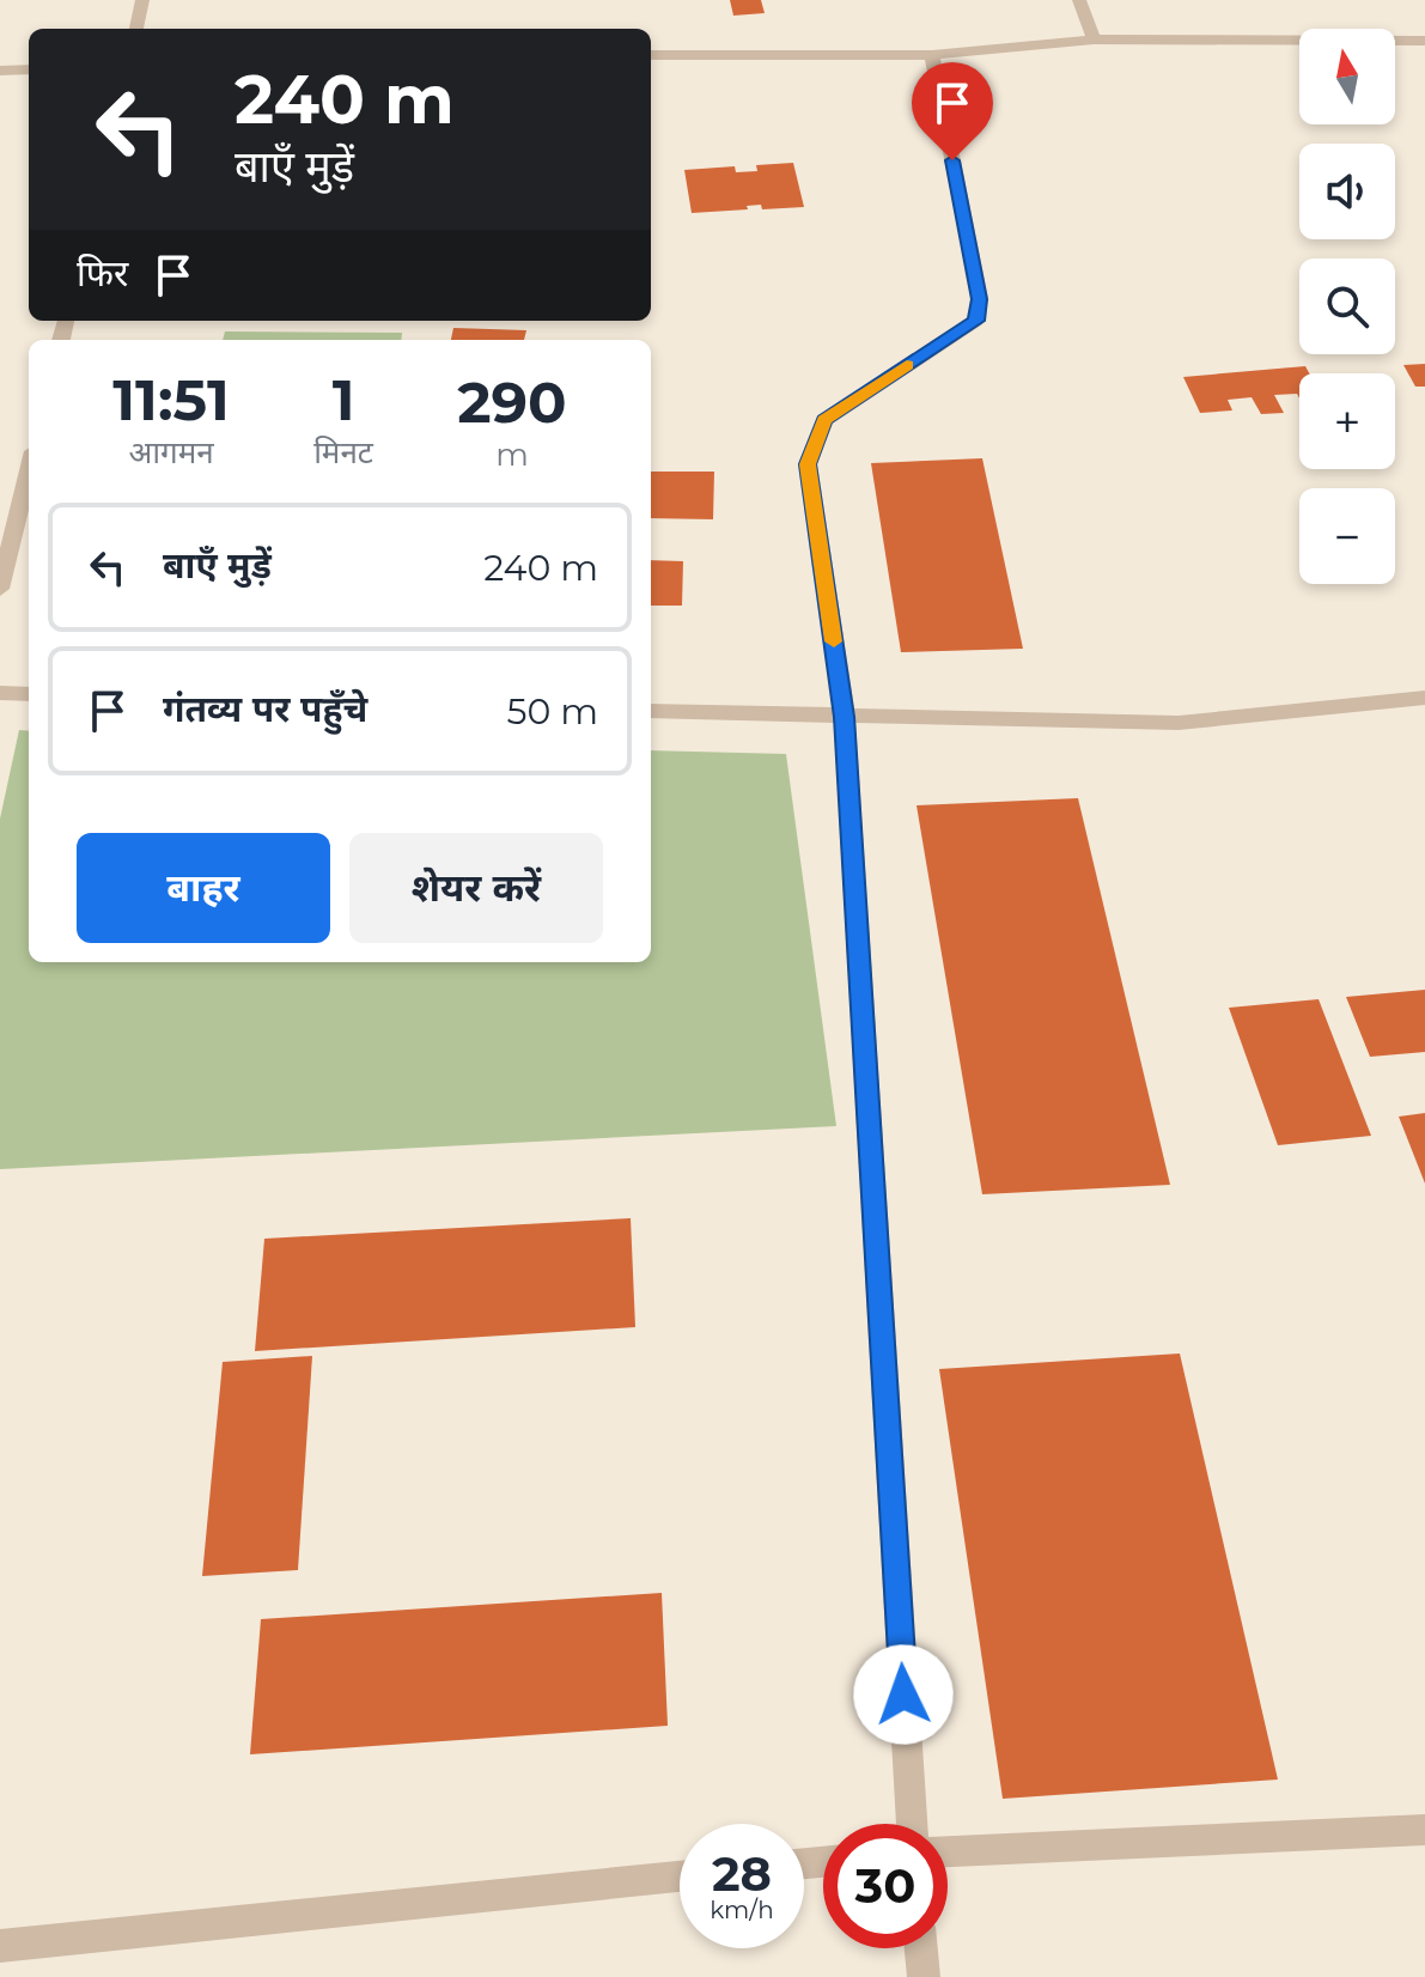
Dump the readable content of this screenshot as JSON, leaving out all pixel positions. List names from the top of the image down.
{
  "north": "top",
  "page": {
    "map_buttons": ["+", "−"],
    "turn": ["240 m", "बाएँ मुड़ें"],
    "then": "फिर",
    "eta": [
      "11:51",
      "आगमन",
      "1",
      "मिनट",
      "290",
      "m"
    ],
    "list": [
      {
        "name": "बाएँ मुड़ें",
        "value": "240 m"
      },
      {
        "name": "गंतव्य पर पहुँचे",
        "value": "50 m"
      }
    ],
    "buttons": ["बाहर", "शेयर करें"],
    "speed": "28 km/h",
    "limit": "30"
  }
}
